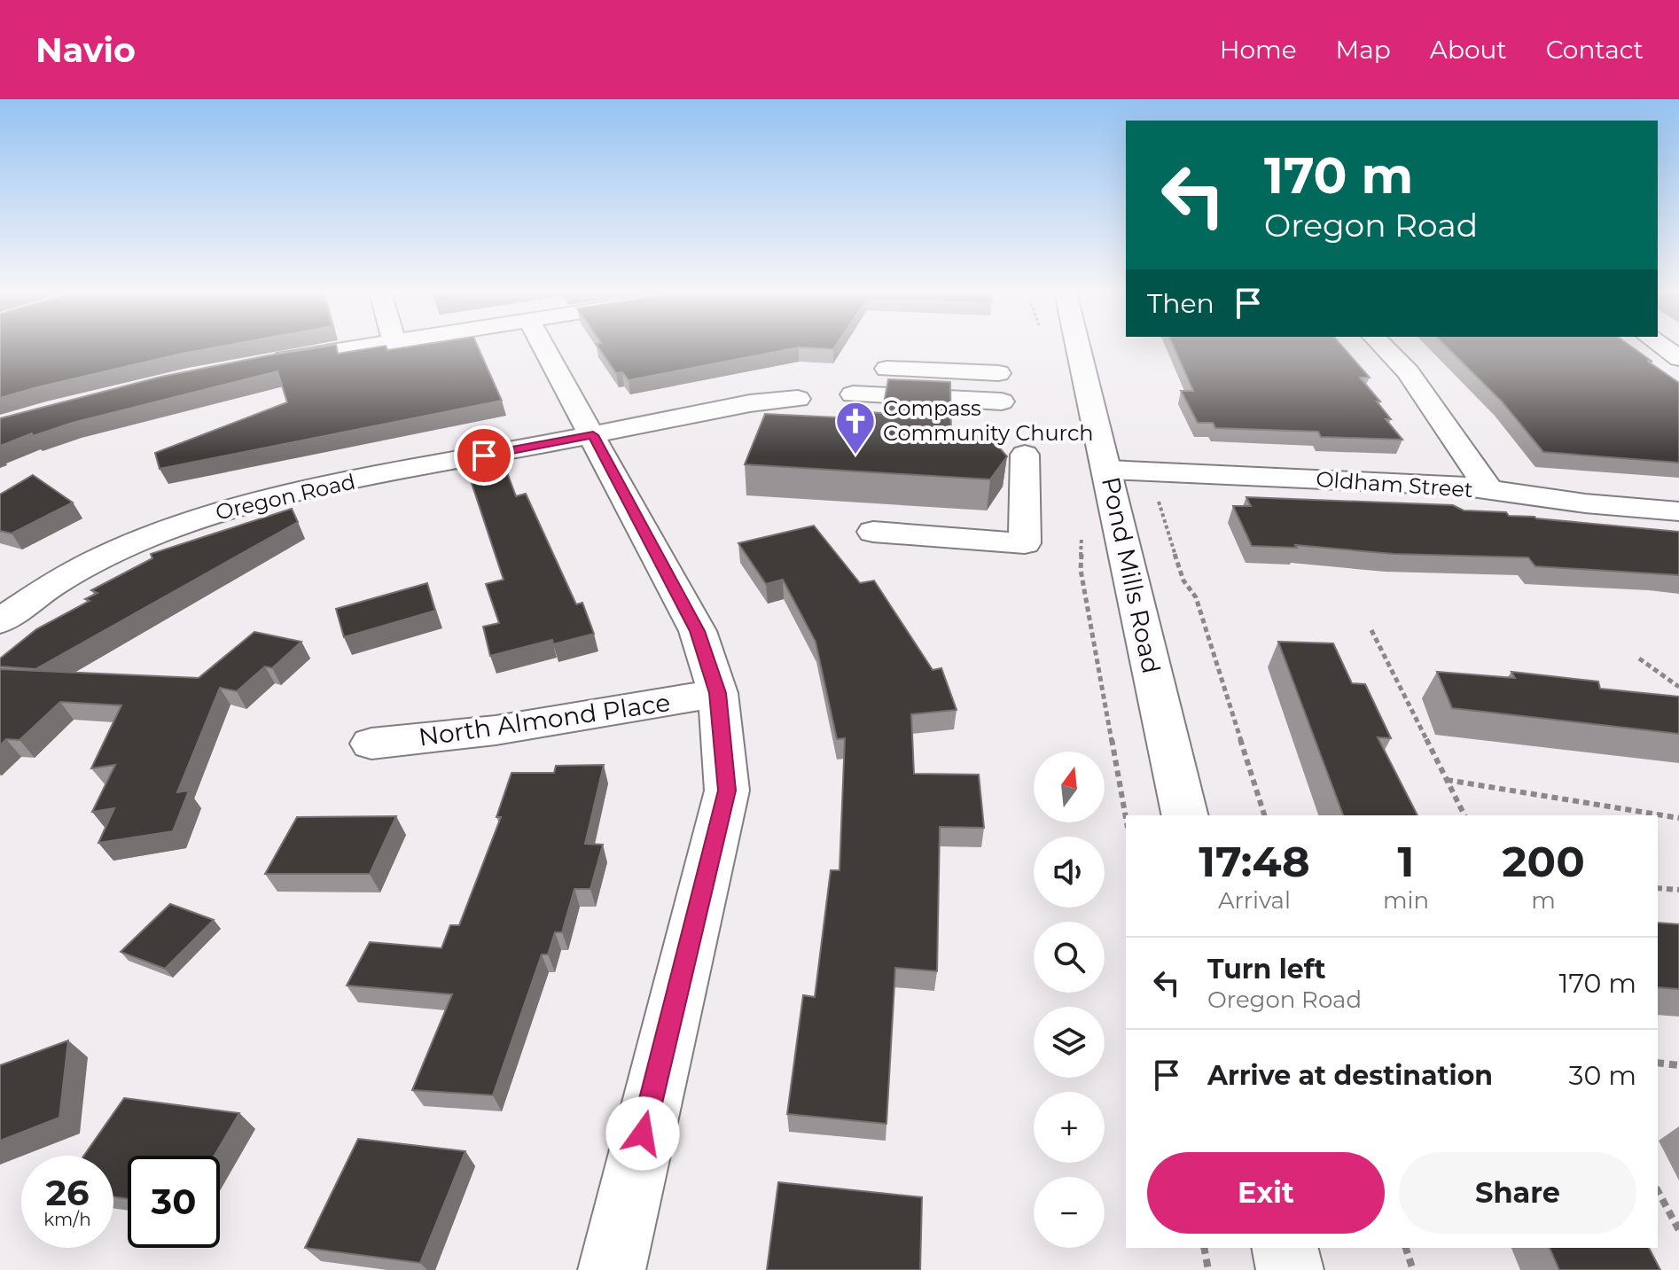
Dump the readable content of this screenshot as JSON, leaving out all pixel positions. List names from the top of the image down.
{
  "streets": {
    "street": [
      "Oldham Street",
      "Oregon Road",
      "Pond Mills Road",
      "North Almond Place"
    ]
  },
  "crossings": [
    ["Oldham Street", "Pond Mills Road"]
  ],
  "places": {
    "church": ["Compass Community Church"]
  },
  "north": "top",
  "page": {
    "header": "Navio",
    "nav": [
      "Home",
      "Map",
      "About",
      "Contact"
    ],
    "turn": ["170 m", "Oregon Road"],
    "then": "Then",
    "map_buttons": ["+", "−"],
    "eta": [
      "17:48",
      "Arrival",
      "1",
      "min",
      "200",
      "m"
    ],
    "list": [
      {
        "name": "Turn left",
        "note": "Oregon Road",
        "value": "170 m"
      },
      {
        "name": "Arrive at destination",
        "value": "30 m"
      }
    ],
    "buttons": ["Exit", "Share"],
    "speed": "26 km/h",
    "limit": "30"
  }
}
